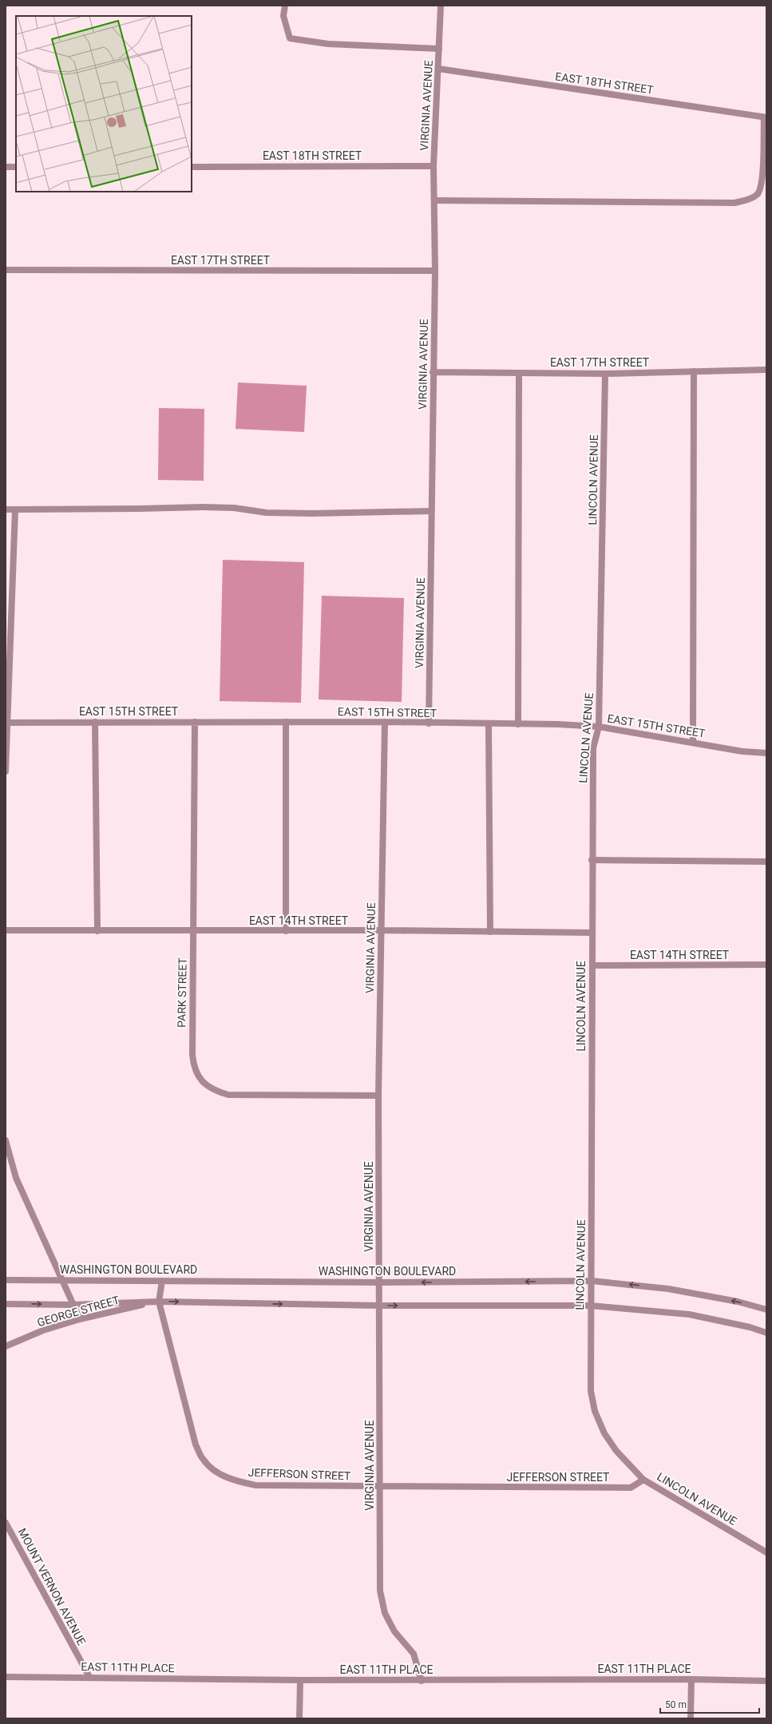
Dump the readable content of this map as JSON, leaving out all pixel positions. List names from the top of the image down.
{
  "streets": {
    "street": [
      "EAST 18TH STREET",
      "VIRGINIA AVENUE",
      "EAST 17TH STREET",
      "LINCOLN AVENUE",
      "EAST 15TH STREET",
      "EAST 14TH STREET",
      "PARK STREET",
      "WASHINGTON BOULEVARD",
      "GEORGE STREET",
      "JEFFERSON STREET",
      "MOUNT VERNON AVENUE",
      "EAST 11TH PLACE"
    ]
  },
  "crossings": [
    ["EAST 18TH STREET", "VIRGINIA AVENUE"],
    ["VIRGINIA AVENUE", "EAST 17TH STREET"],
    ["VIRGINIA AVENUE", "EAST 15TH STREET"],
    ["VIRGINIA AVENUE", "EAST 14TH STREET"],
    ["VIRGINIA AVENUE", "PARK STREET"],
    ["VIRGINIA AVENUE", "WASHINGTON BOULEVARD"],
    ["VIRGINIA AVENUE", "JEFFERSON STREET"],
    ["VIRGINIA AVENUE", "EAST 11TH PLACE"],
    ["EAST 17TH STREET", "LINCOLN AVENUE"],
    ["LINCOLN AVENUE", "EAST 15TH STREET"],
    ["LINCOLN AVENUE", "EAST 14TH STREET"],
    ["LINCOLN AVENUE", "WASHINGTON BOULEVARD"],
    ["LINCOLN AVENUE", "JEFFERSON STREET"],
    ["EAST 15TH STREET", "PARK STREET"],
    ["EAST 14TH STREET", "PARK STREET"],
    ["WASHINGTON BOULEVARD", "JEFFERSON STREET"],
    ["GEORGE STREET", "JEFFERSON STREET"],
    ["MOUNT VERNON AVENUE", "EAST 11TH PLACE"]
  ],
  "scale_bar": "50 m"
}
